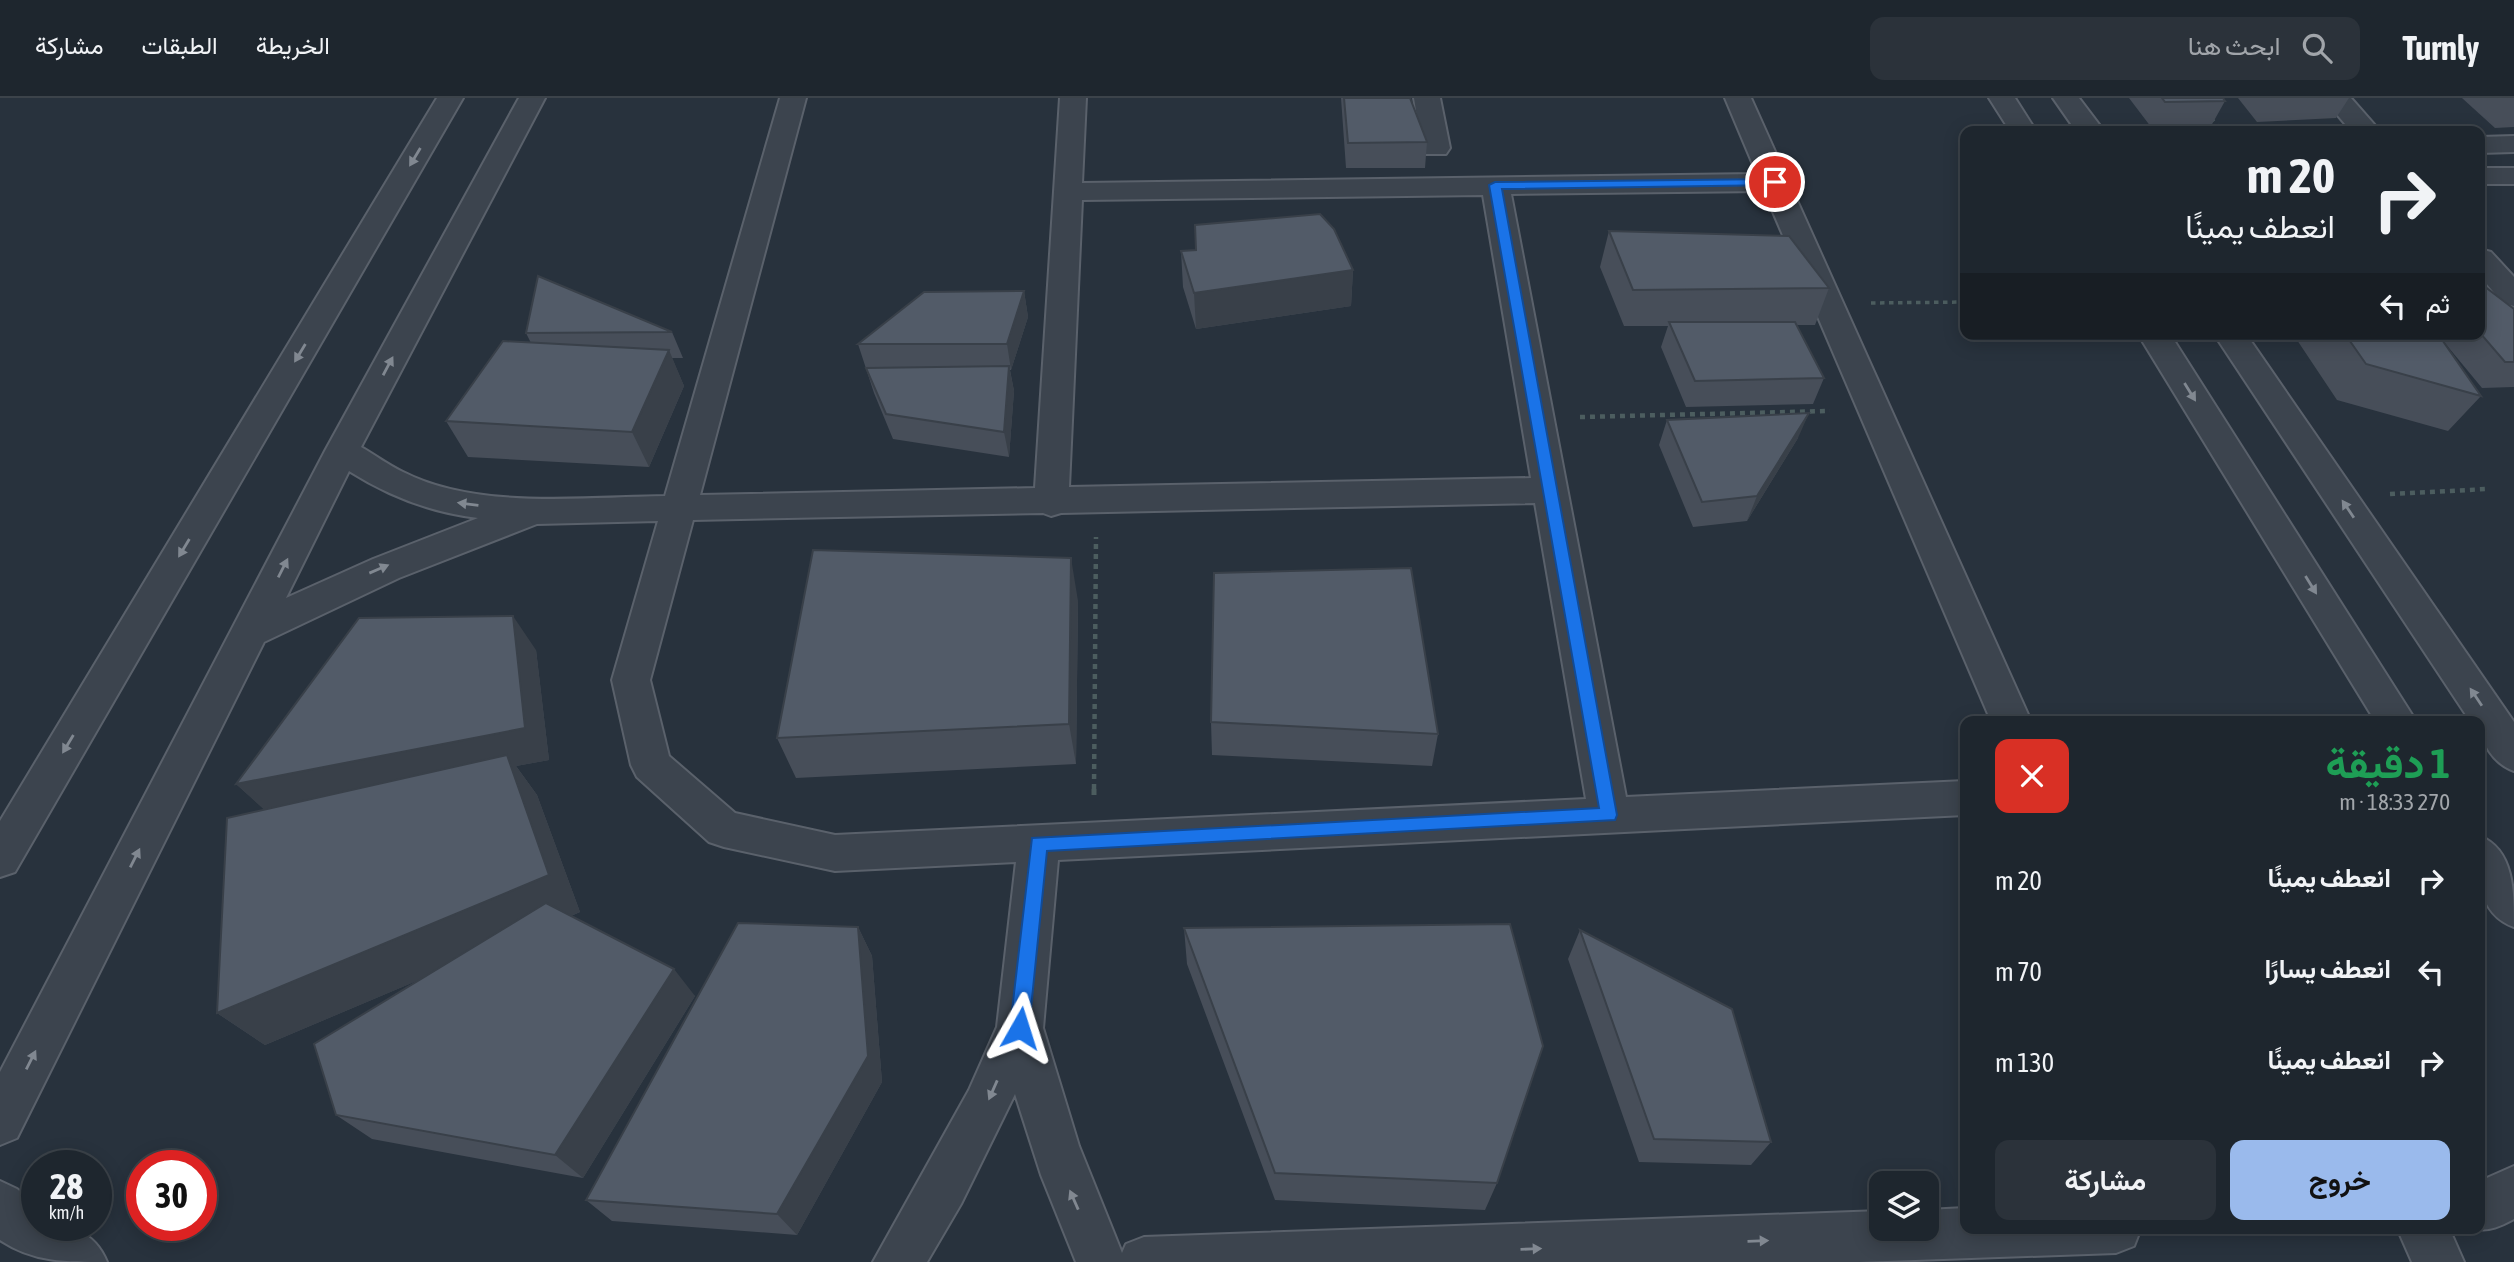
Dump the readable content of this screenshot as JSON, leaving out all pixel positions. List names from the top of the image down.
{
  "page": {
    "header": "Turnly",
    "search": "ابحث هنا",
    "nav": ["الخريطة", "الطبقات", "مشاركة"],
    "turn": ["20 m", "انعطف يمينًا"],
    "then": "ثم",
    "heading": ["1 دقيقة", "270 m · 18:33"],
    "list": [
      {
        "name": "انعطف يمينًا",
        "value": "20 m"
      },
      {
        "name": "انعطف يسارًا",
        "value": "70 m"
      },
      {
        "name": "انعطف يمينًا",
        "value": "130 m"
      }
    ],
    "buttons": ["خروج", "مشاركة"],
    "speed": "28 km/h",
    "limit": "30"
  }
}
